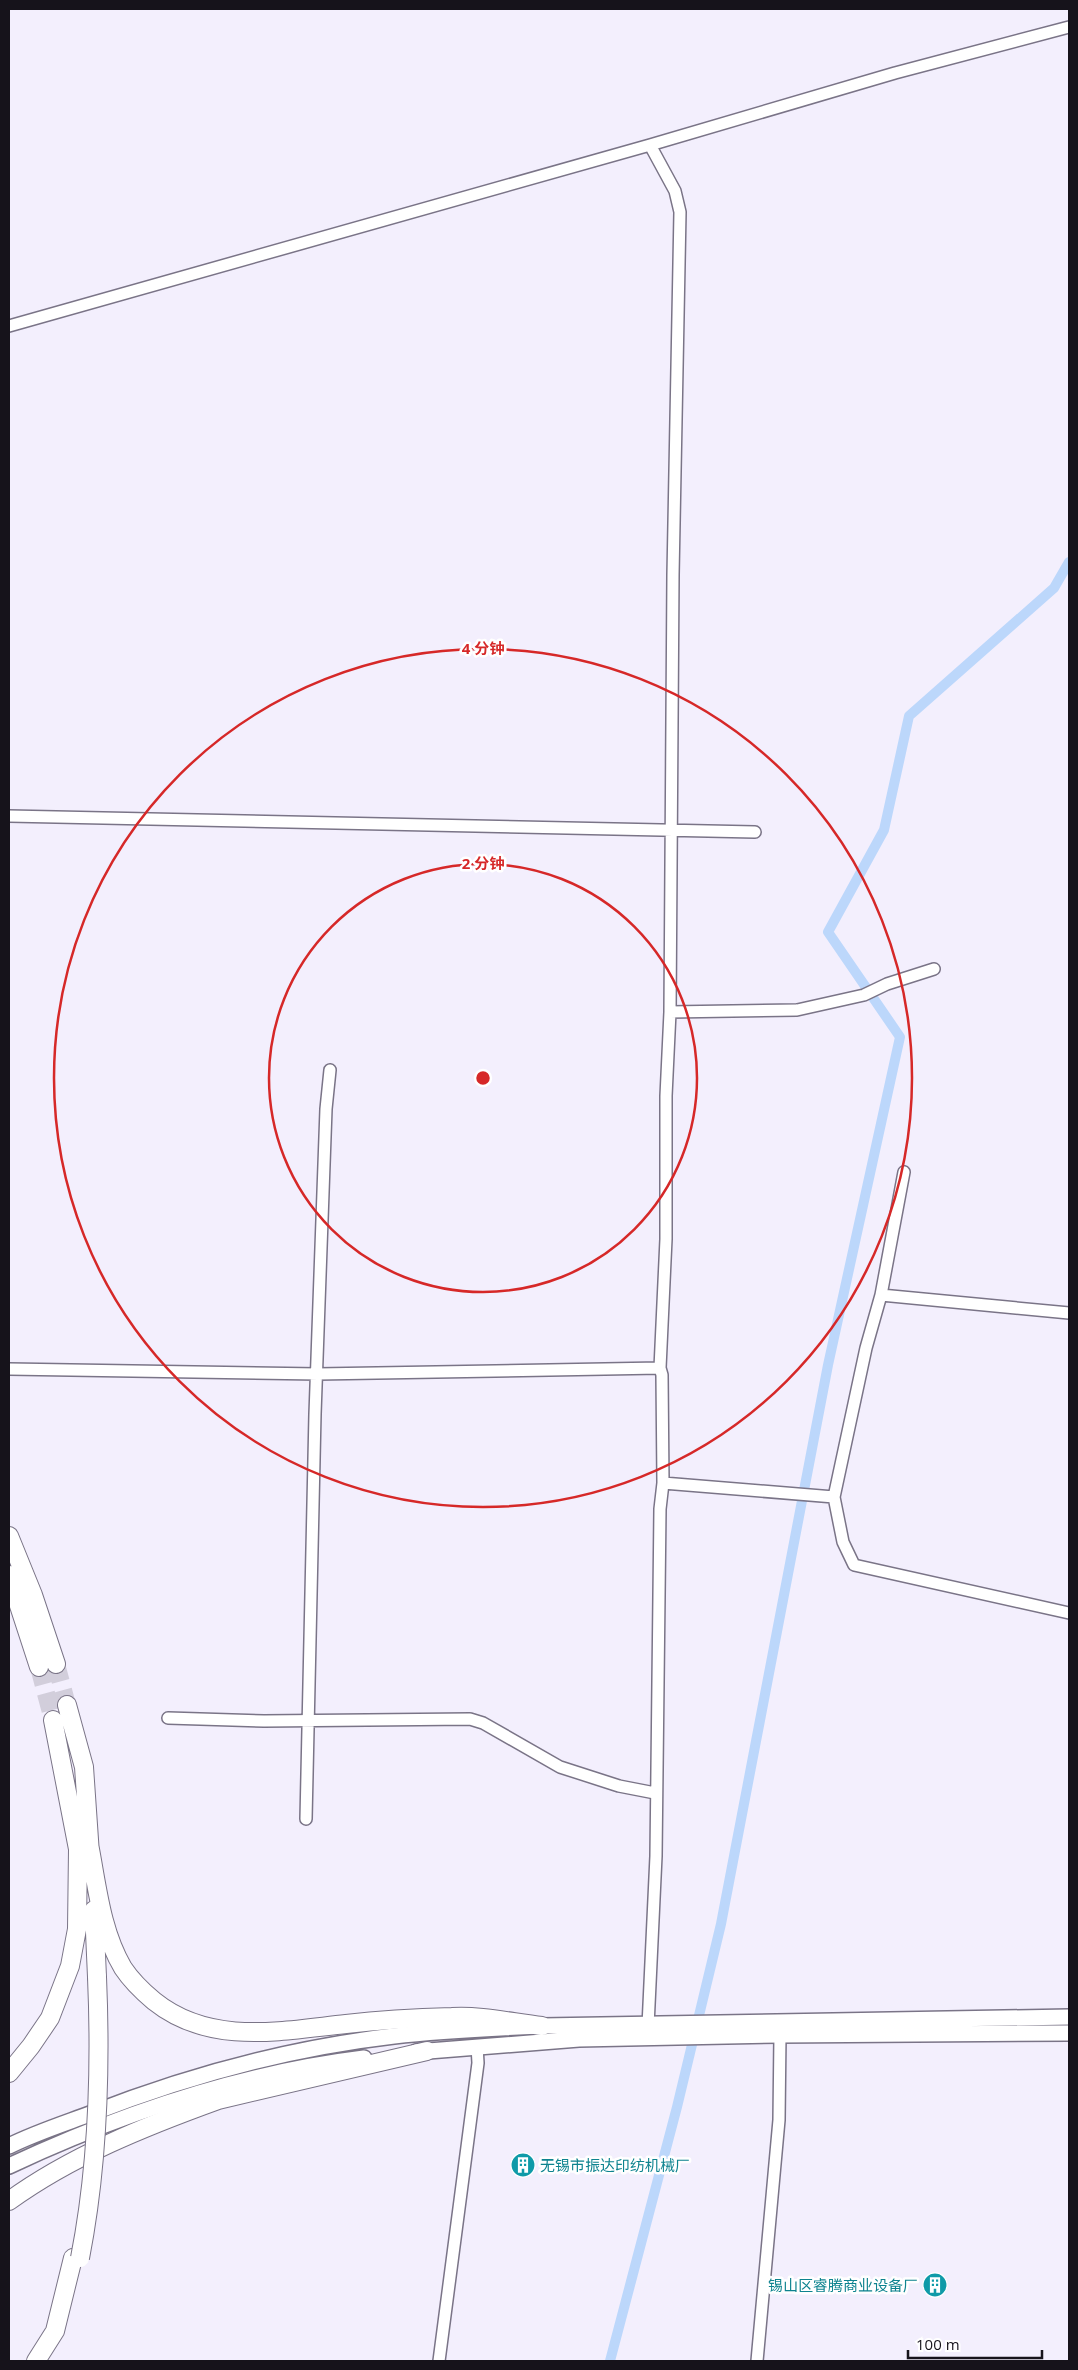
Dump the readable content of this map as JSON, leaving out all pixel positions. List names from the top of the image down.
{
  "places": {
    "building": ["无锡市振达印纺机械厂", "锡山区睿腾商业设备厂"]
  },
  "scale_bar": "100 m",
  "rings": ["4 分钟", "2 分钟"]
}
